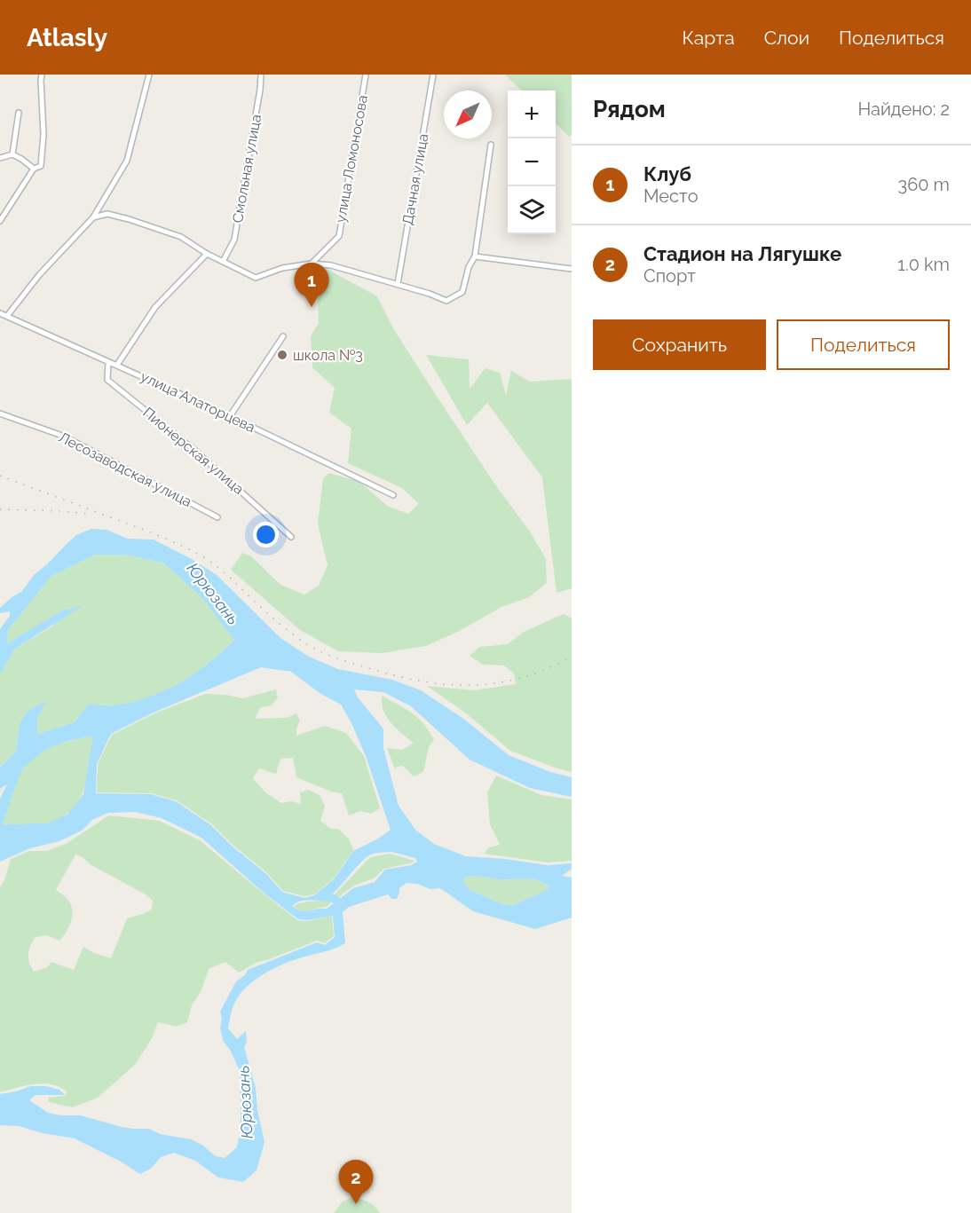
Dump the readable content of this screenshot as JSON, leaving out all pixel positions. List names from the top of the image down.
{
  "streets": {
    "street": [
      "улица Ломоносова",
      "Смольная улица",
      "Дачная улица",
      "улица Алаторцева",
      "Пионерская улица",
      "Лесозаводская улица"
    ]
  },
  "crossings": [
    ["улица Алаторцева", "Пионерская улица"]
  ],
  "water": ["Юрюзань"],
  "places": ["школа №3"],
  "north": "bottom left",
  "page": {
    "header": "Atlasly",
    "nav": ["Карта", "Слои", "Поделиться"],
    "heading": ["Рядом", "Найдено: 2"],
    "map_buttons": ["+", "−"],
    "list": [
      {
        "mark": "1",
        "name": "Клуб",
        "note": "Место",
        "value": "360 m"
      },
      {
        "mark": "2",
        "name": "Cтадион на Лягушке",
        "note": "Спорт",
        "value": "1.0 km"
      }
    ],
    "pins": ["1", "2"],
    "buttons": ["Сохранить", "Поделиться"]
  }
}
